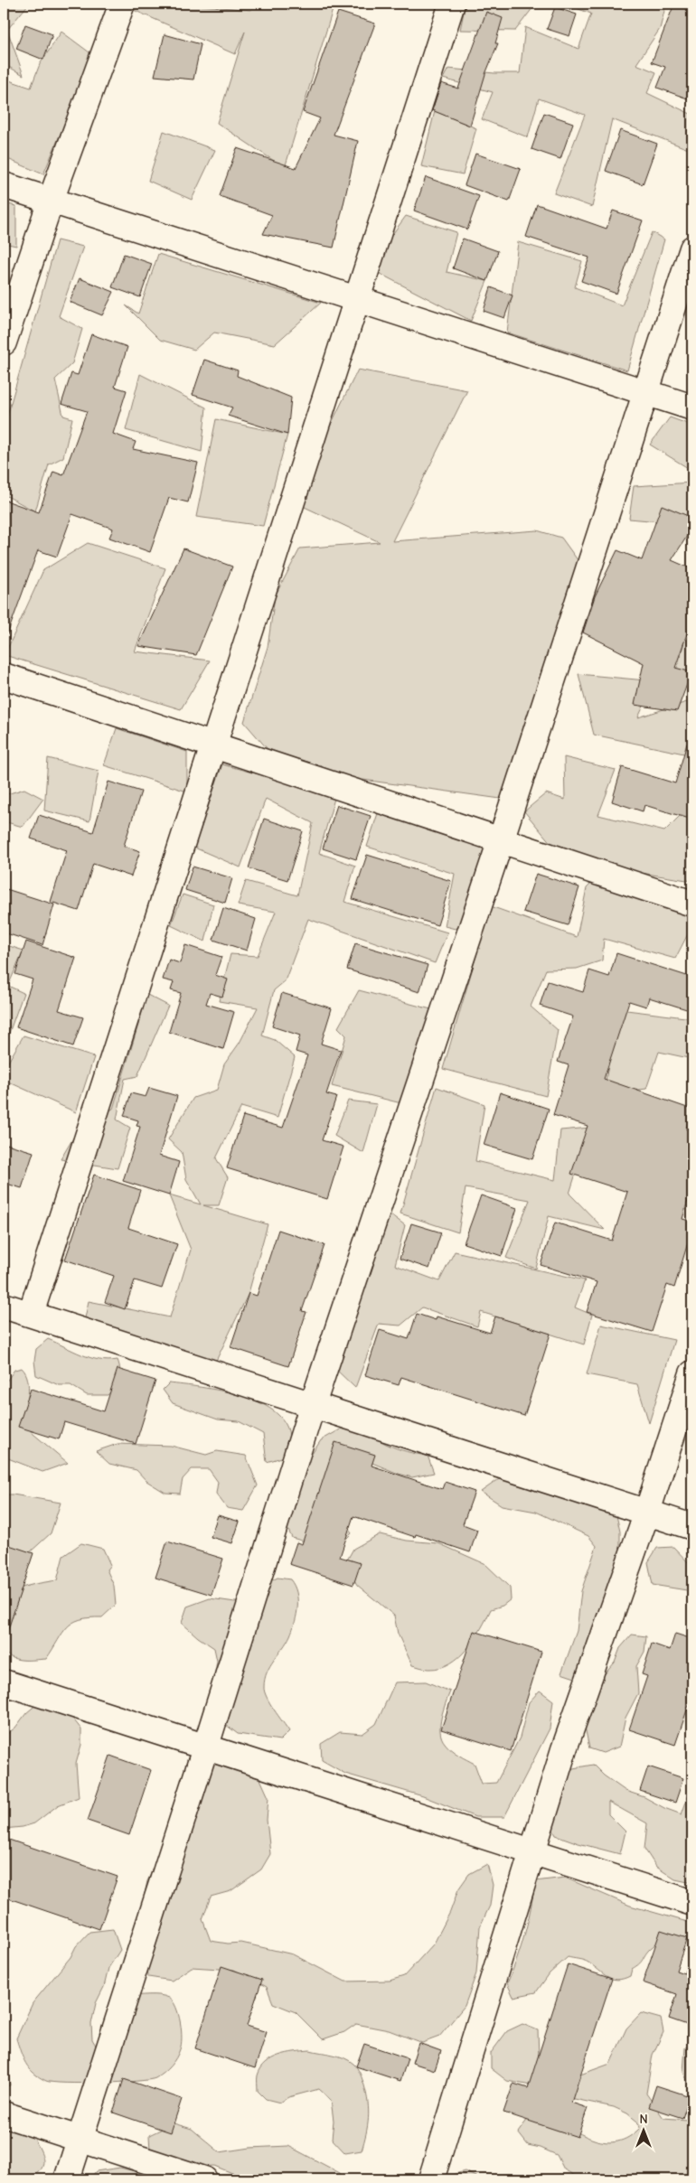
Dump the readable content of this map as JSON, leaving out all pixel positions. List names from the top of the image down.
{
  "north": "top"
}
